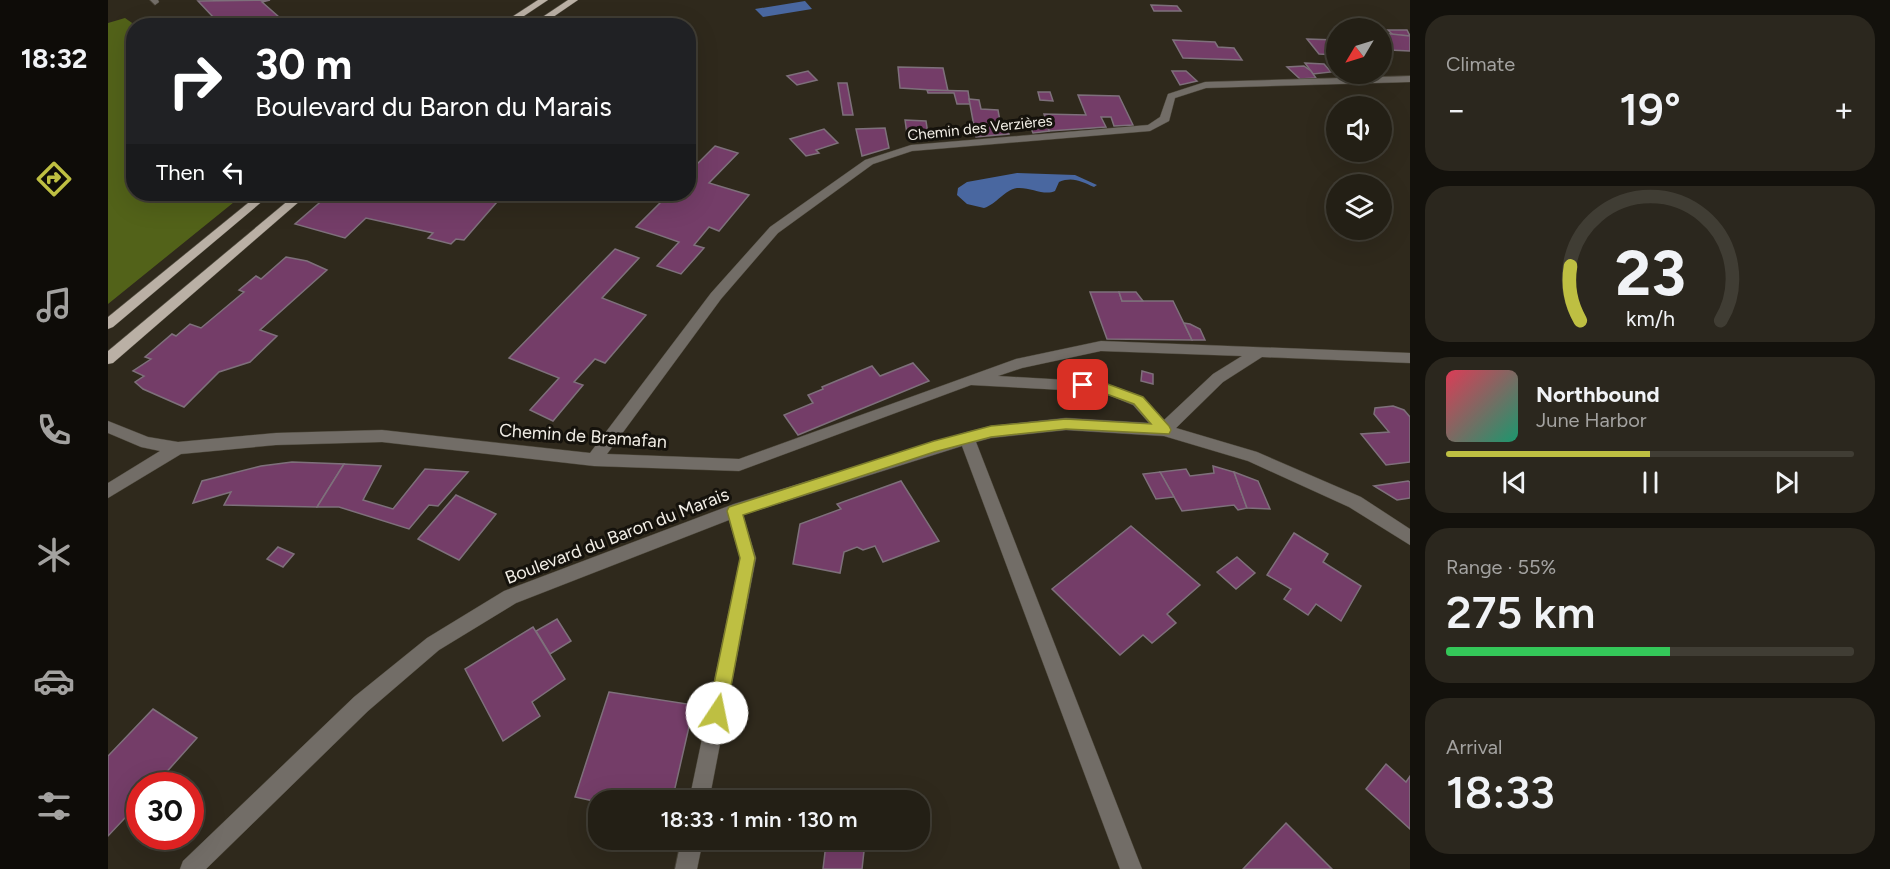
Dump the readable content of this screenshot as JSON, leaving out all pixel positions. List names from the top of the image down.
{
  "streets": {
    "street": ["Chemin des Verzières", "Chemin de Bramafan", "Boulevard du Baron du Marais"]
  },
  "crossings": [
    ["Chemin des Verzières", "Chemin de Bramafan"],
    ["Chemin de Bramafan", "Boulevard du Baron du Marais"]
  ],
  "north": "bottom left",
  "page": {
    "tabs": "18:32",
    "tile": [
      "Climate",
      ["Range · 55%", "275 km"],
      ["Arrival", "18:33"]
    ],
    "turn": ["30 m", "Boulevard du Baron du Marais"],
    "heat": ["−", "19°", "+"],
    "then": "Then",
    "song": ["Northbound", "June Harbor"],
    "limit": "30",
    "trip": "18:33 · 1 min · 130 m",
    "gauge": ["23", "km/h"]
  }
}
